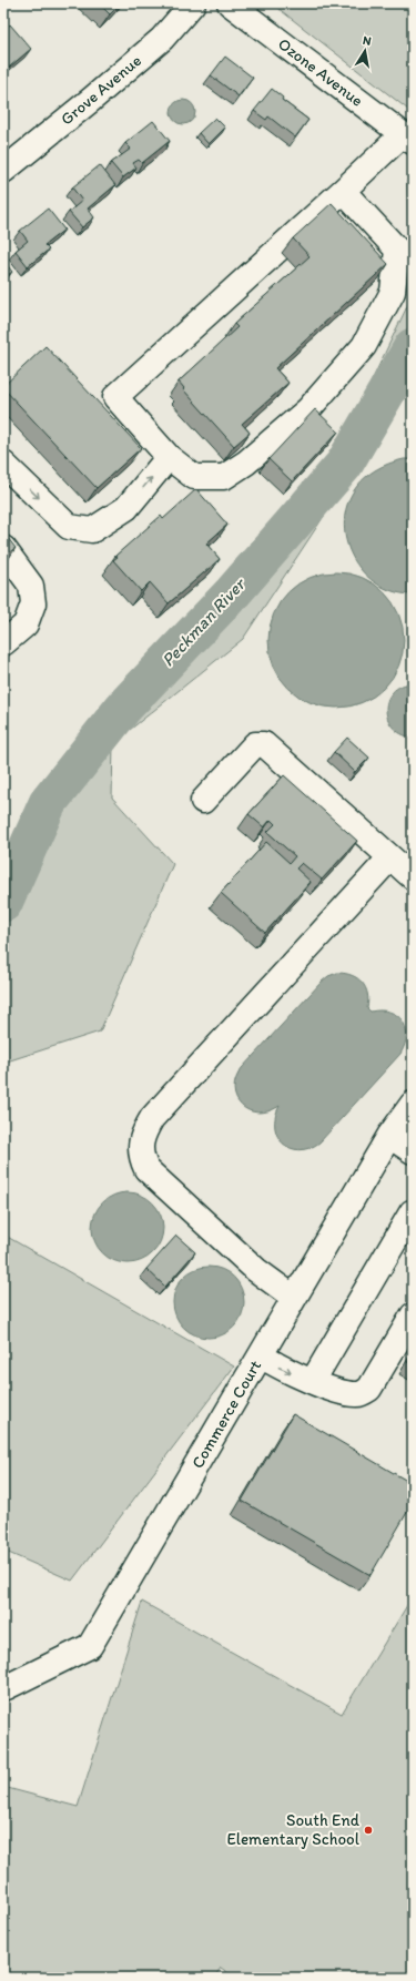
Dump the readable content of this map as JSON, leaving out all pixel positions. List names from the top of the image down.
{
  "streets": {
    "street": ["Ozone Avenue", "Grove Avenue", "Commerce Court"]
  },
  "water": ["Peckman River"],
  "places": ["South End Elementary School"],
  "north": "top"
}
